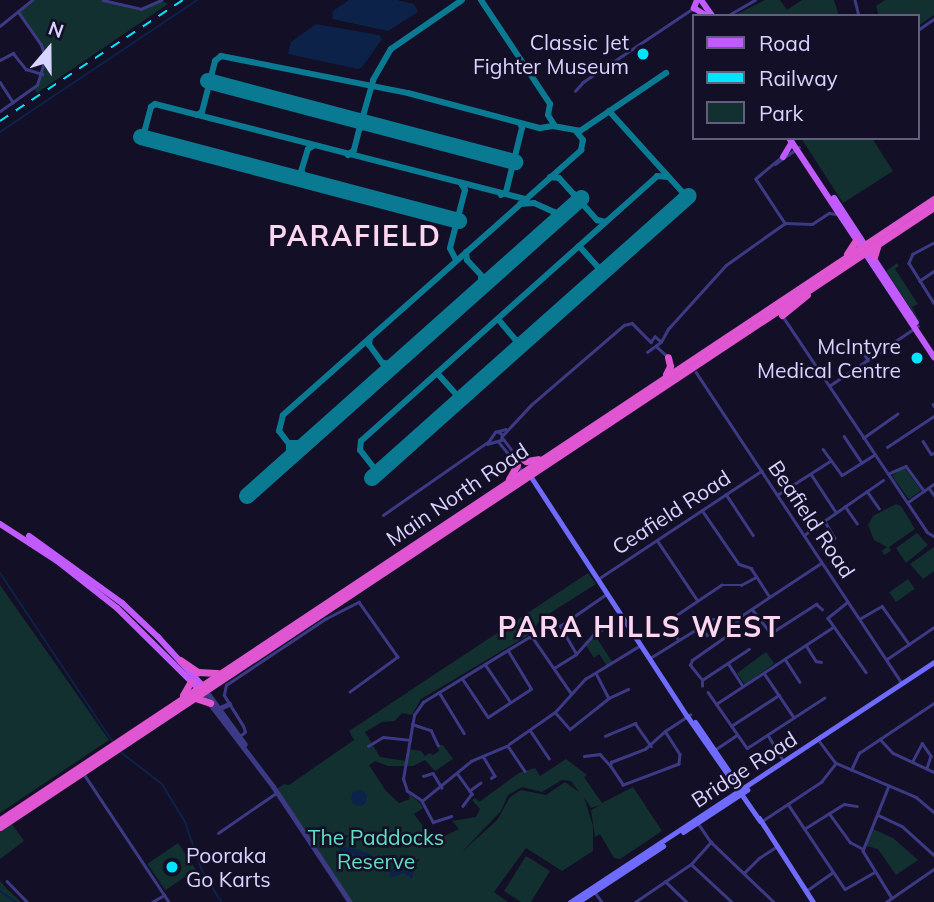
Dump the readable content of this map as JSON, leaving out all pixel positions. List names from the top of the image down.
{
  "streets": {
    "highway": ["Main North Road"],
    "main road": ["Bridge Road"],
    "street": ["Ceafield Road", "Beafield Road"]
  },
  "crossings": [
    ["Ceafield Road", "Beafield Road"],
    ["Beafield Road", "Bridge Road"]
  ],
  "districts": ["PARAFIELD", "PARA HILLS WEST"],
  "parks": ["The Paddocks Reserve"],
  "places": ["Classic Jet Fighter Museum", "McIntyre Medical Centre", "Pooraka Go Karts"],
  "legend": ["Road", "Railway", "Park"],
  "north": "top"
}
